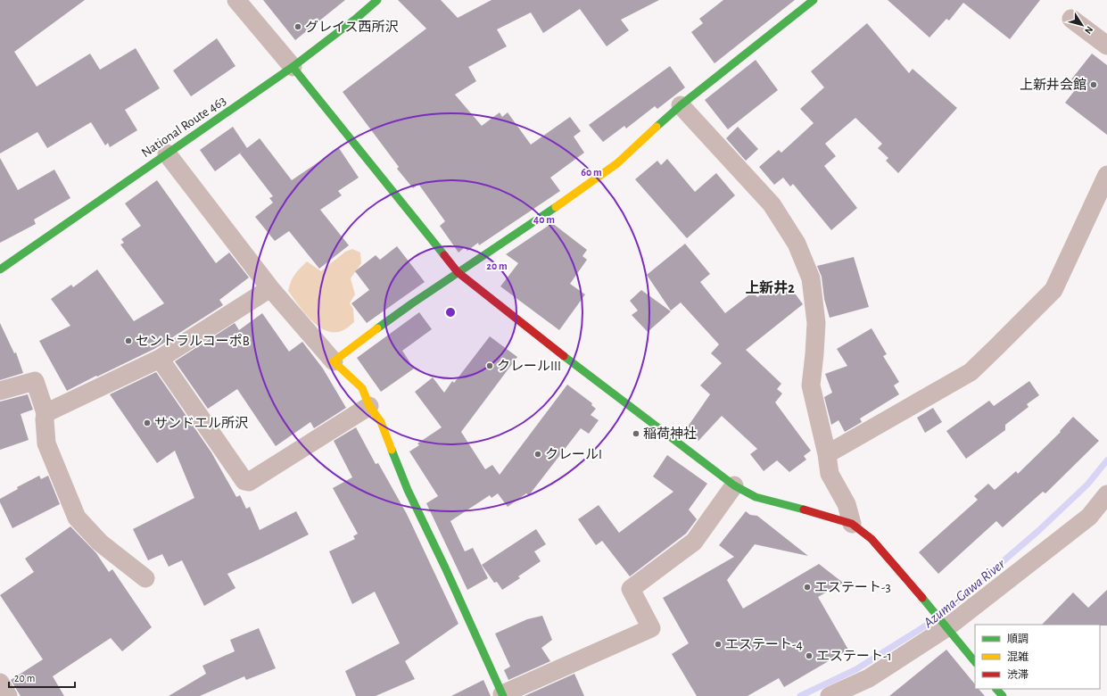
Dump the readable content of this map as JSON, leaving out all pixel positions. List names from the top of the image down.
{
  "streets": {
    "main road": ["National Route 463"]
  },
  "districts": ["上新井2"],
  "water": ["Azuma-Gawa River"],
  "places": [
    "グレイス西所沢",
    "上新井会館",
    "セントラルコーポB",
    "クレールIII",
    "サンドエル所沢",
    "稲荷神社",
    "クレールI",
    "エステート-3",
    "エステート-4",
    "エステート-1"
  ],
  "legend": ["順調", "混雑", "渋滞"],
  "scale_bar": "20 m",
  "north": "bottom right",
  "rings": ["60 m", "40 m", "20 m"]
}
